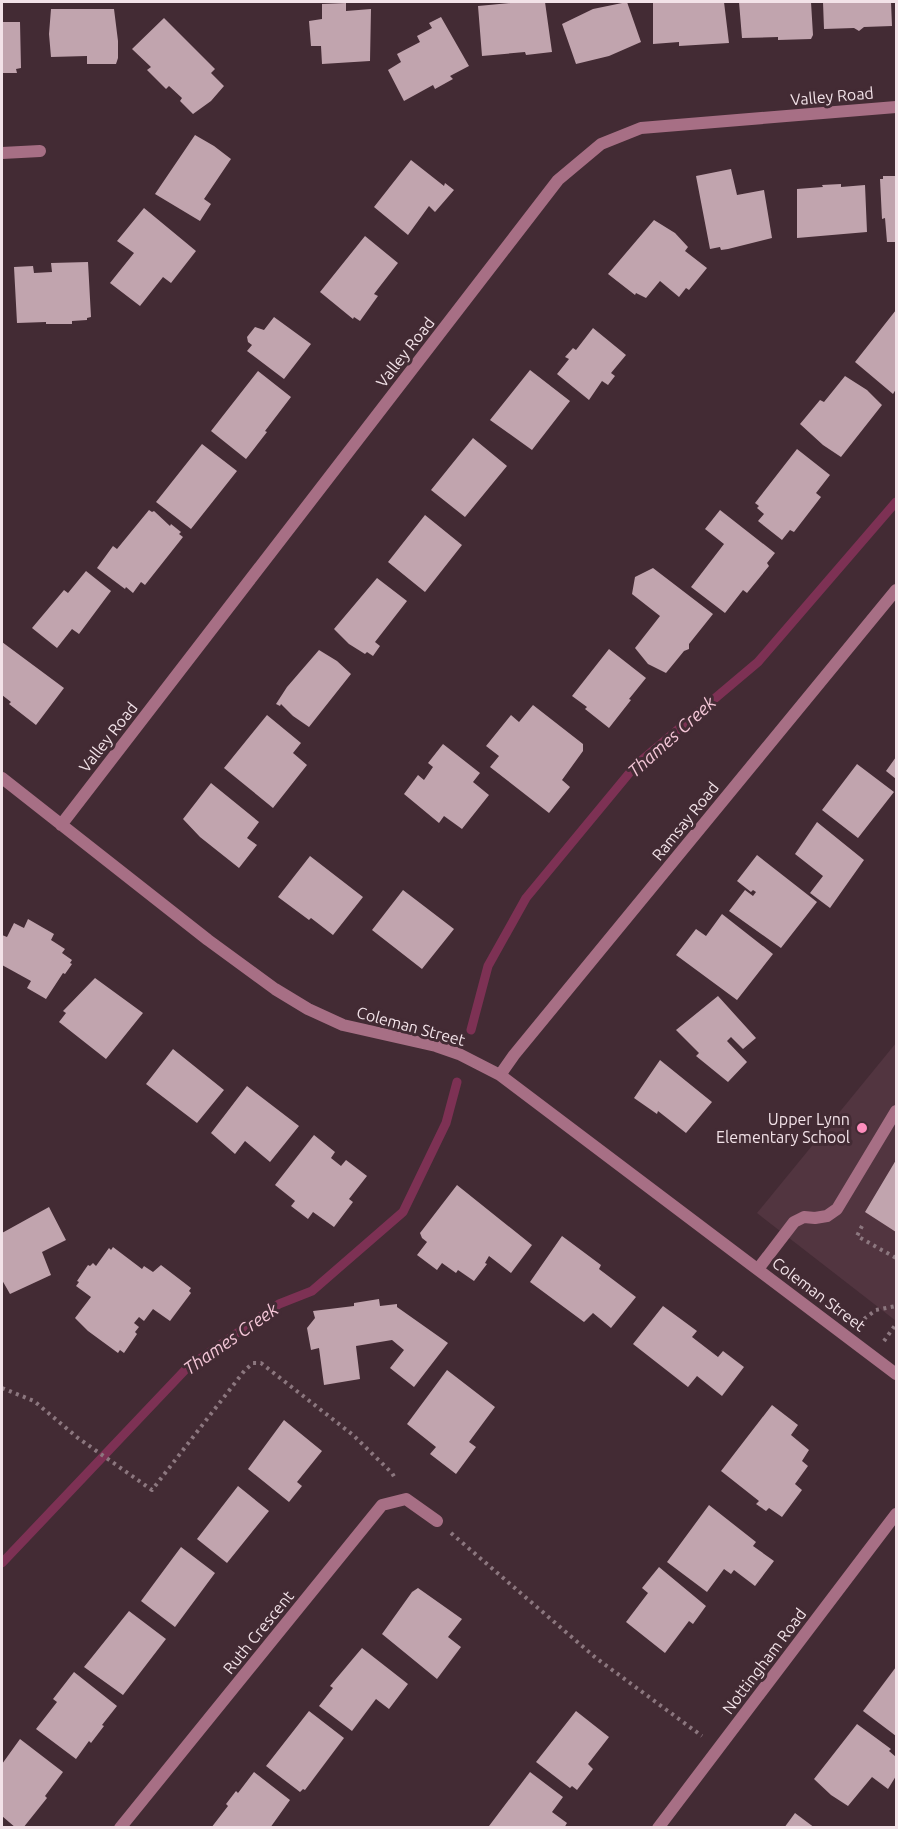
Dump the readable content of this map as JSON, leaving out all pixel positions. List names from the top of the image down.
{
  "streets": {
    "street": [
      "Valley Road",
      "Ramsay Road",
      "Coleman Street",
      "Ruth Crescent",
      "Nottingham Road"
    ]
  },
  "crossings": [
    ["Valley Road", "Coleman Street"],
    ["Ramsay Road", "Coleman Street"]
  ],
  "water": ["Thames Creek"],
  "places": ["Upper Lynn Elementary School"]
}
